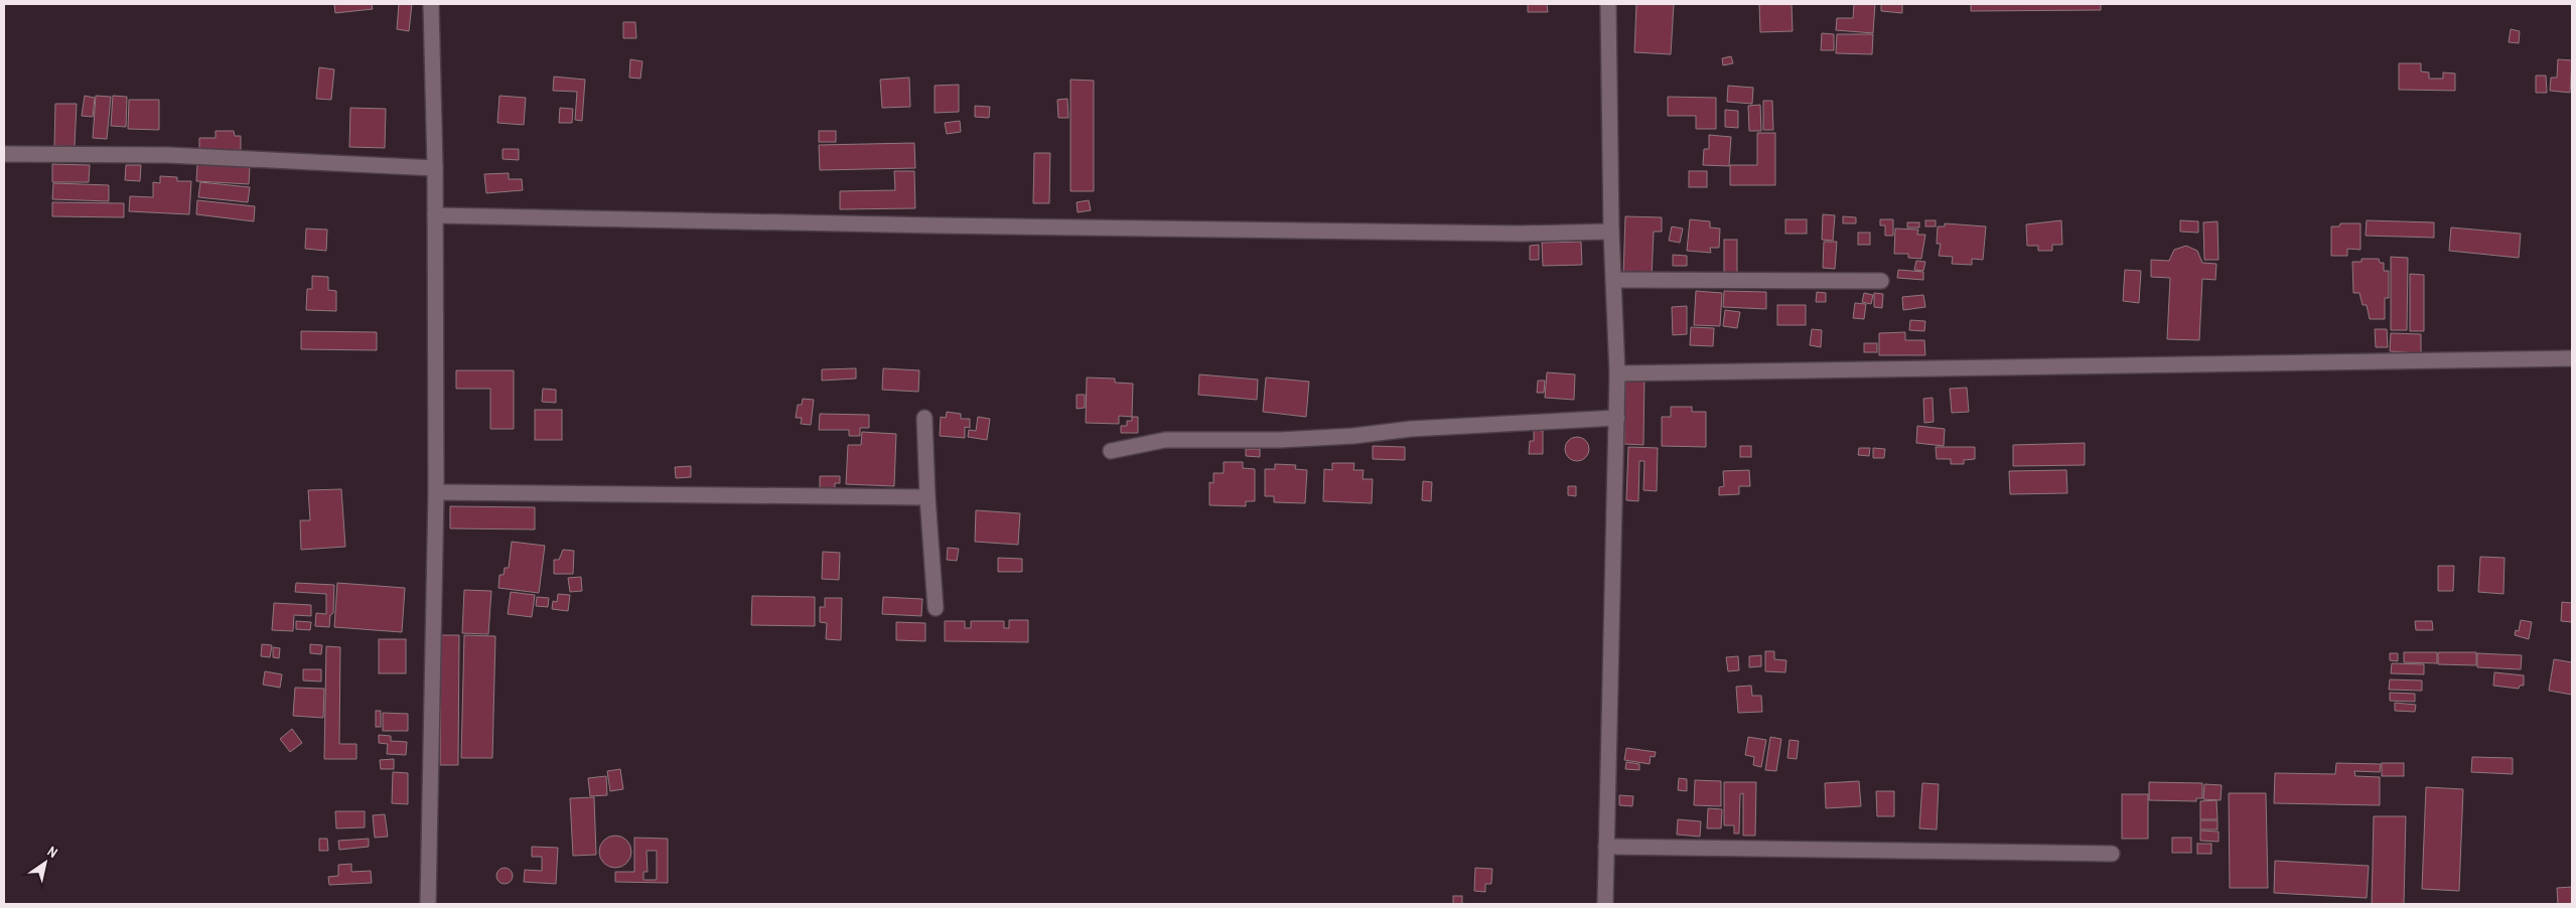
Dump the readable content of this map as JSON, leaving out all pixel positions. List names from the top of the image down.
{
  "north": "top right"
}
